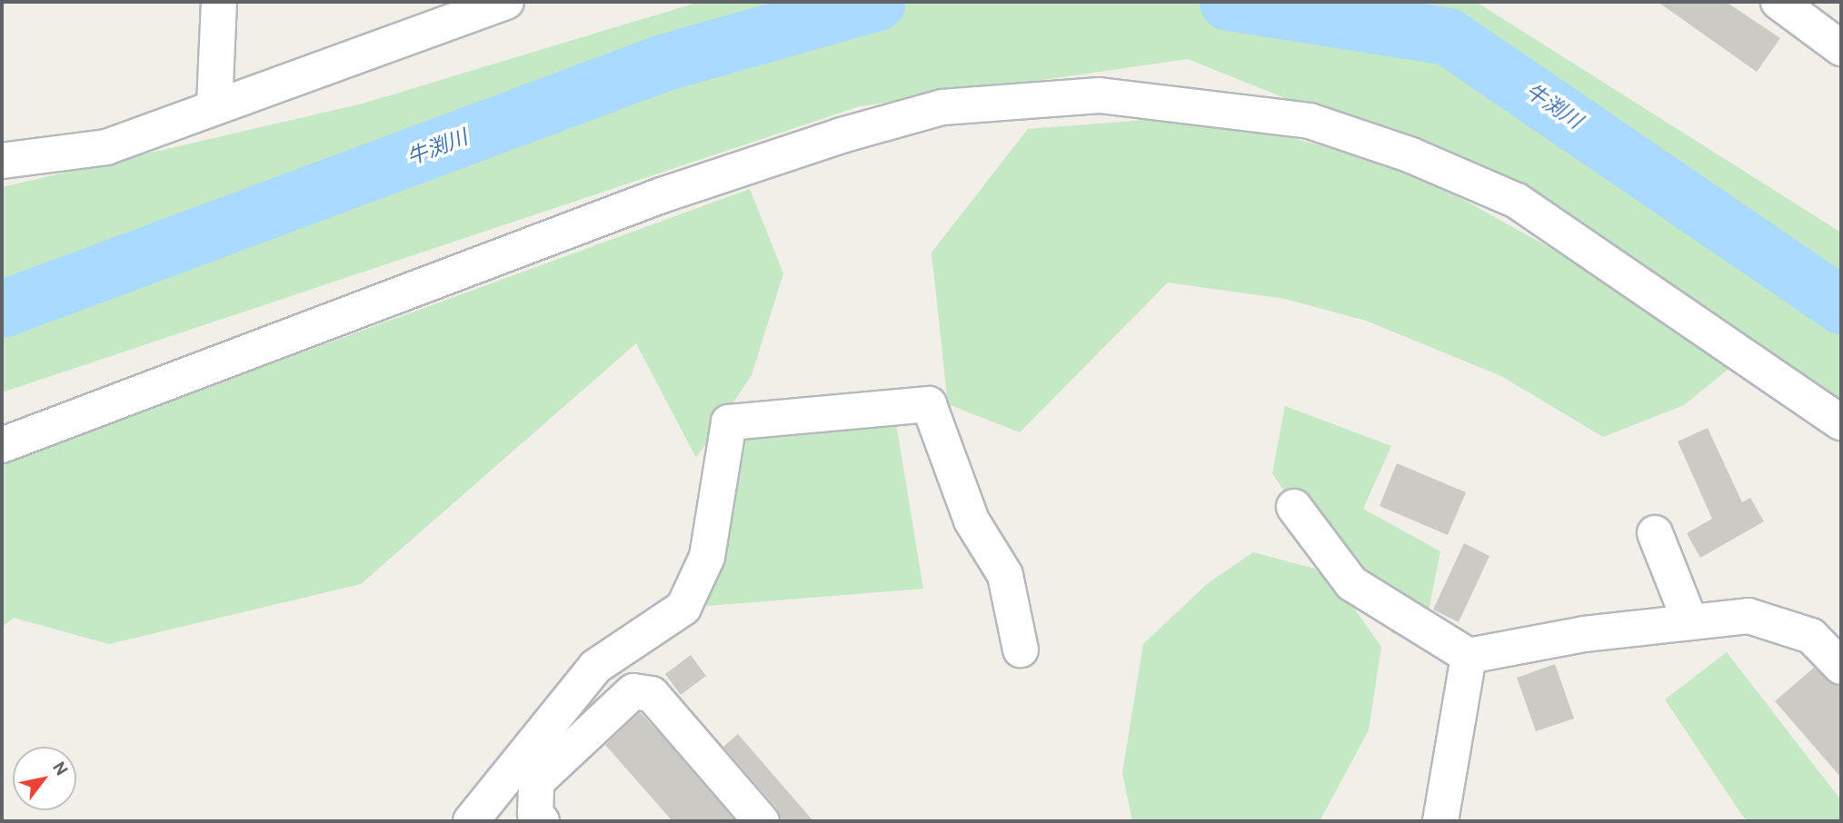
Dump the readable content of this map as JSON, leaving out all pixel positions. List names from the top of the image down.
{
  "water": ["牛渕川"],
  "north": "top right"
}
